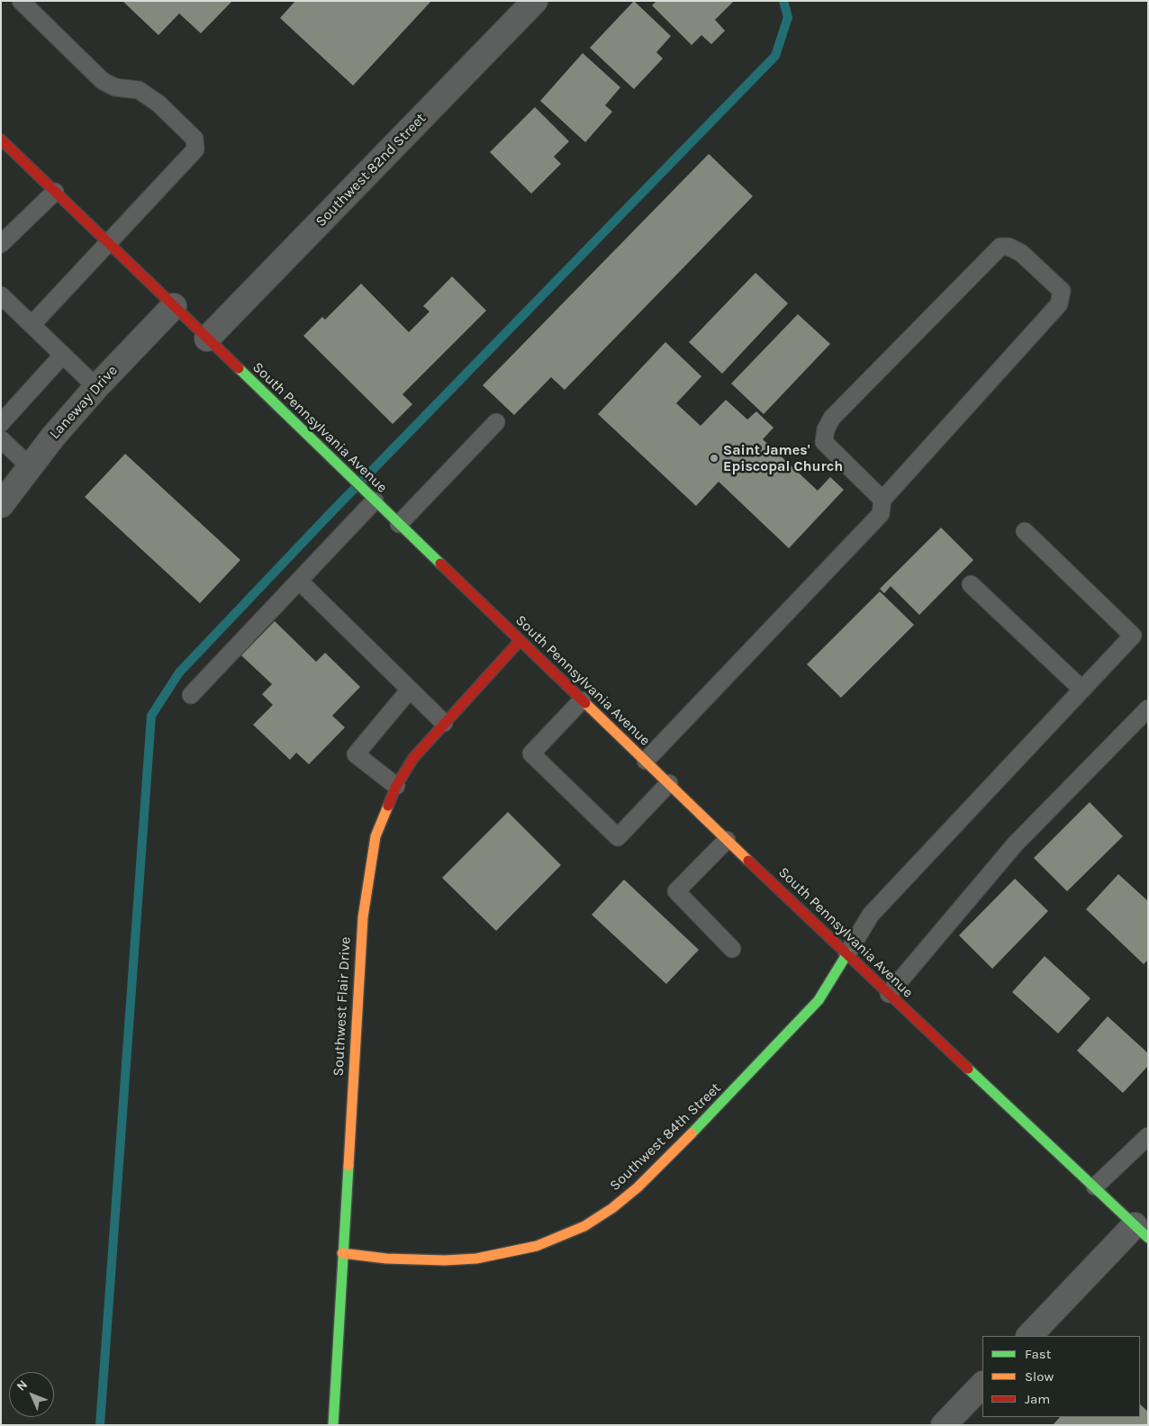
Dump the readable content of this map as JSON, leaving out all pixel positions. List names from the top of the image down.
{
  "streets": {
    "main road": ["South Pennsylvania Avenue", "Southwest Flair Drive", "Southwest 84th Street"],
    "street": ["Southwest 82nd Street", "Laneway Drive"]
  },
  "crossings": [
    ["Southwest 82nd Street", "South Pennsylvania Avenue"],
    ["Laneway Drive", "South Pennsylvania Avenue"],
    ["South Pennsylvania Avenue", "Southwest Flair Drive"],
    ["South Pennsylvania Avenue", "Southwest 84th Street"],
    ["Southwest Flair Drive", "Southwest 84th Street"]
  ],
  "places": ["Saint James' Episcopal Church"],
  "legend": ["Fast", "Slow", "Jam"],
  "north": "top left"
}
